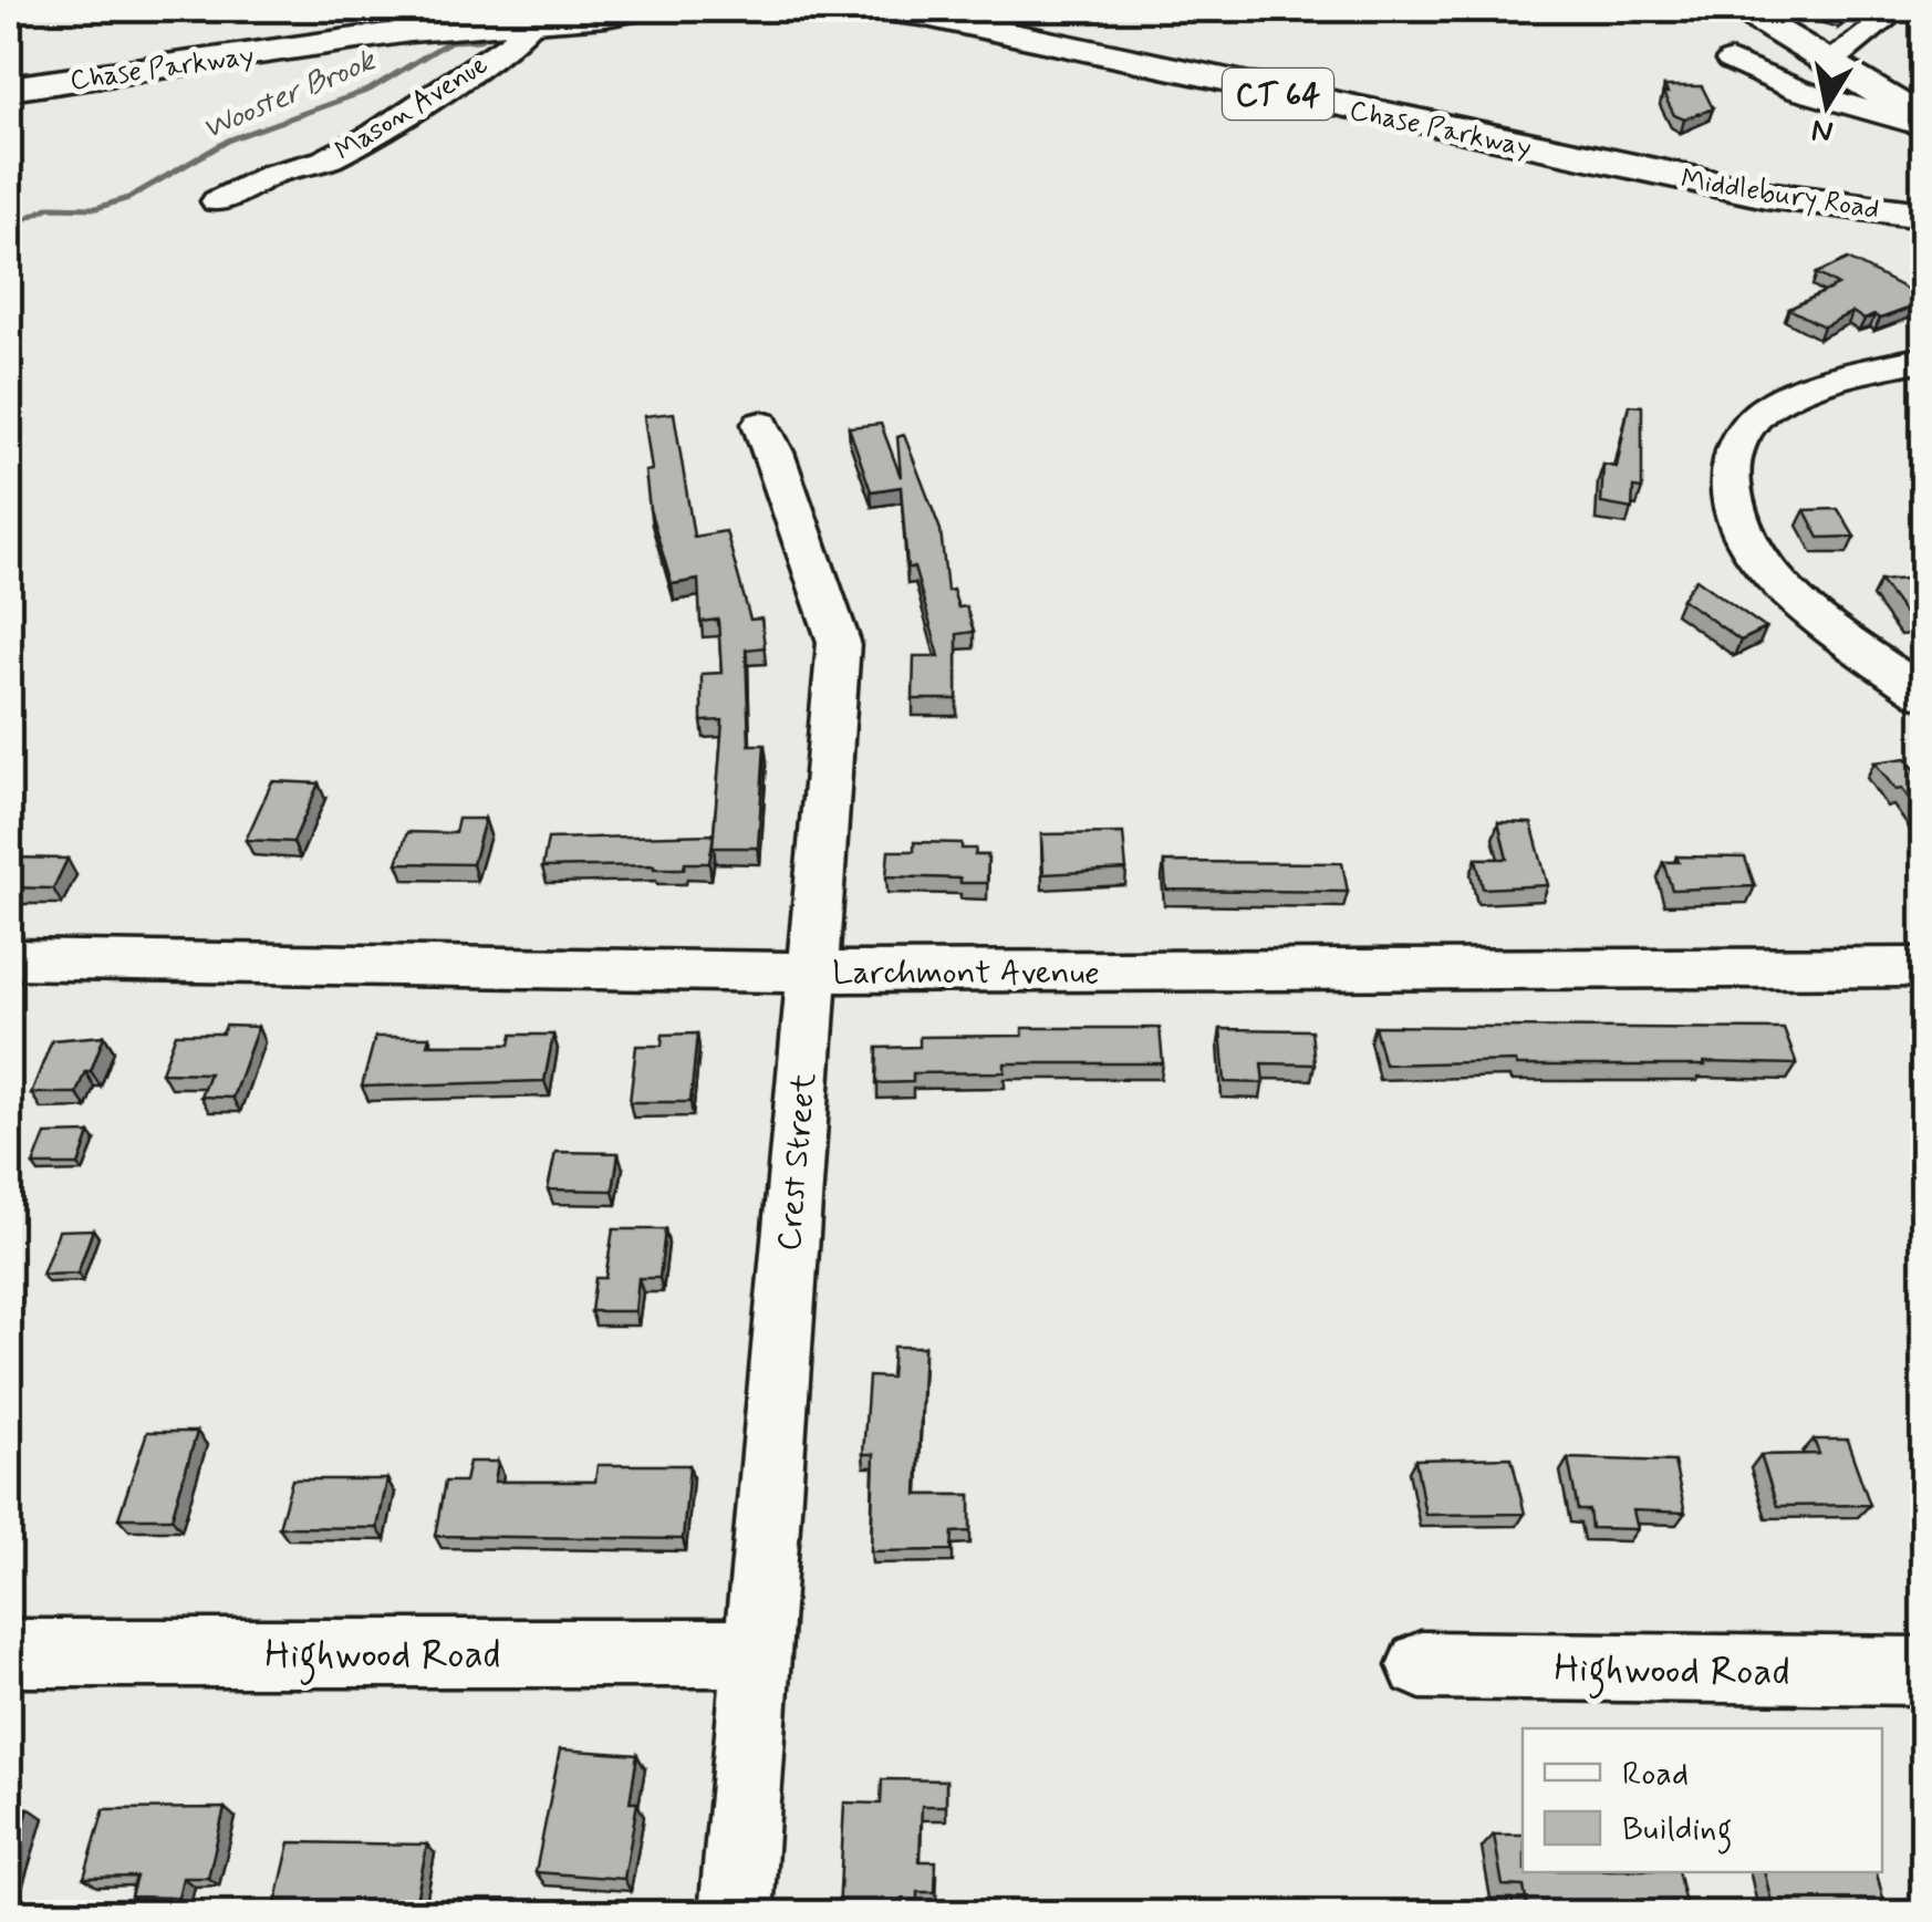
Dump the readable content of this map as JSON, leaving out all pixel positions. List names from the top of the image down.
{
  "streets": {
    "main road": ["Chase Parkway", "CT 64", "Middlebury Road"],
    "street": [
      "Mason Avenue",
      "Larchmont Avenue",
      "Crest Street",
      "Highwood Road"
    ]
  },
  "crossings": [
    ["Chase Parkway", "Mason Avenue"],
    ["Chase Parkway", "Middlebury Road"],
    ["Larchmont Avenue", "Crest Street"],
    ["Crest Street", "Highwood Road"]
  ],
  "water": ["Wooster Brook"],
  "legend": ["Road", "Building"],
  "north": "bottom"
}
